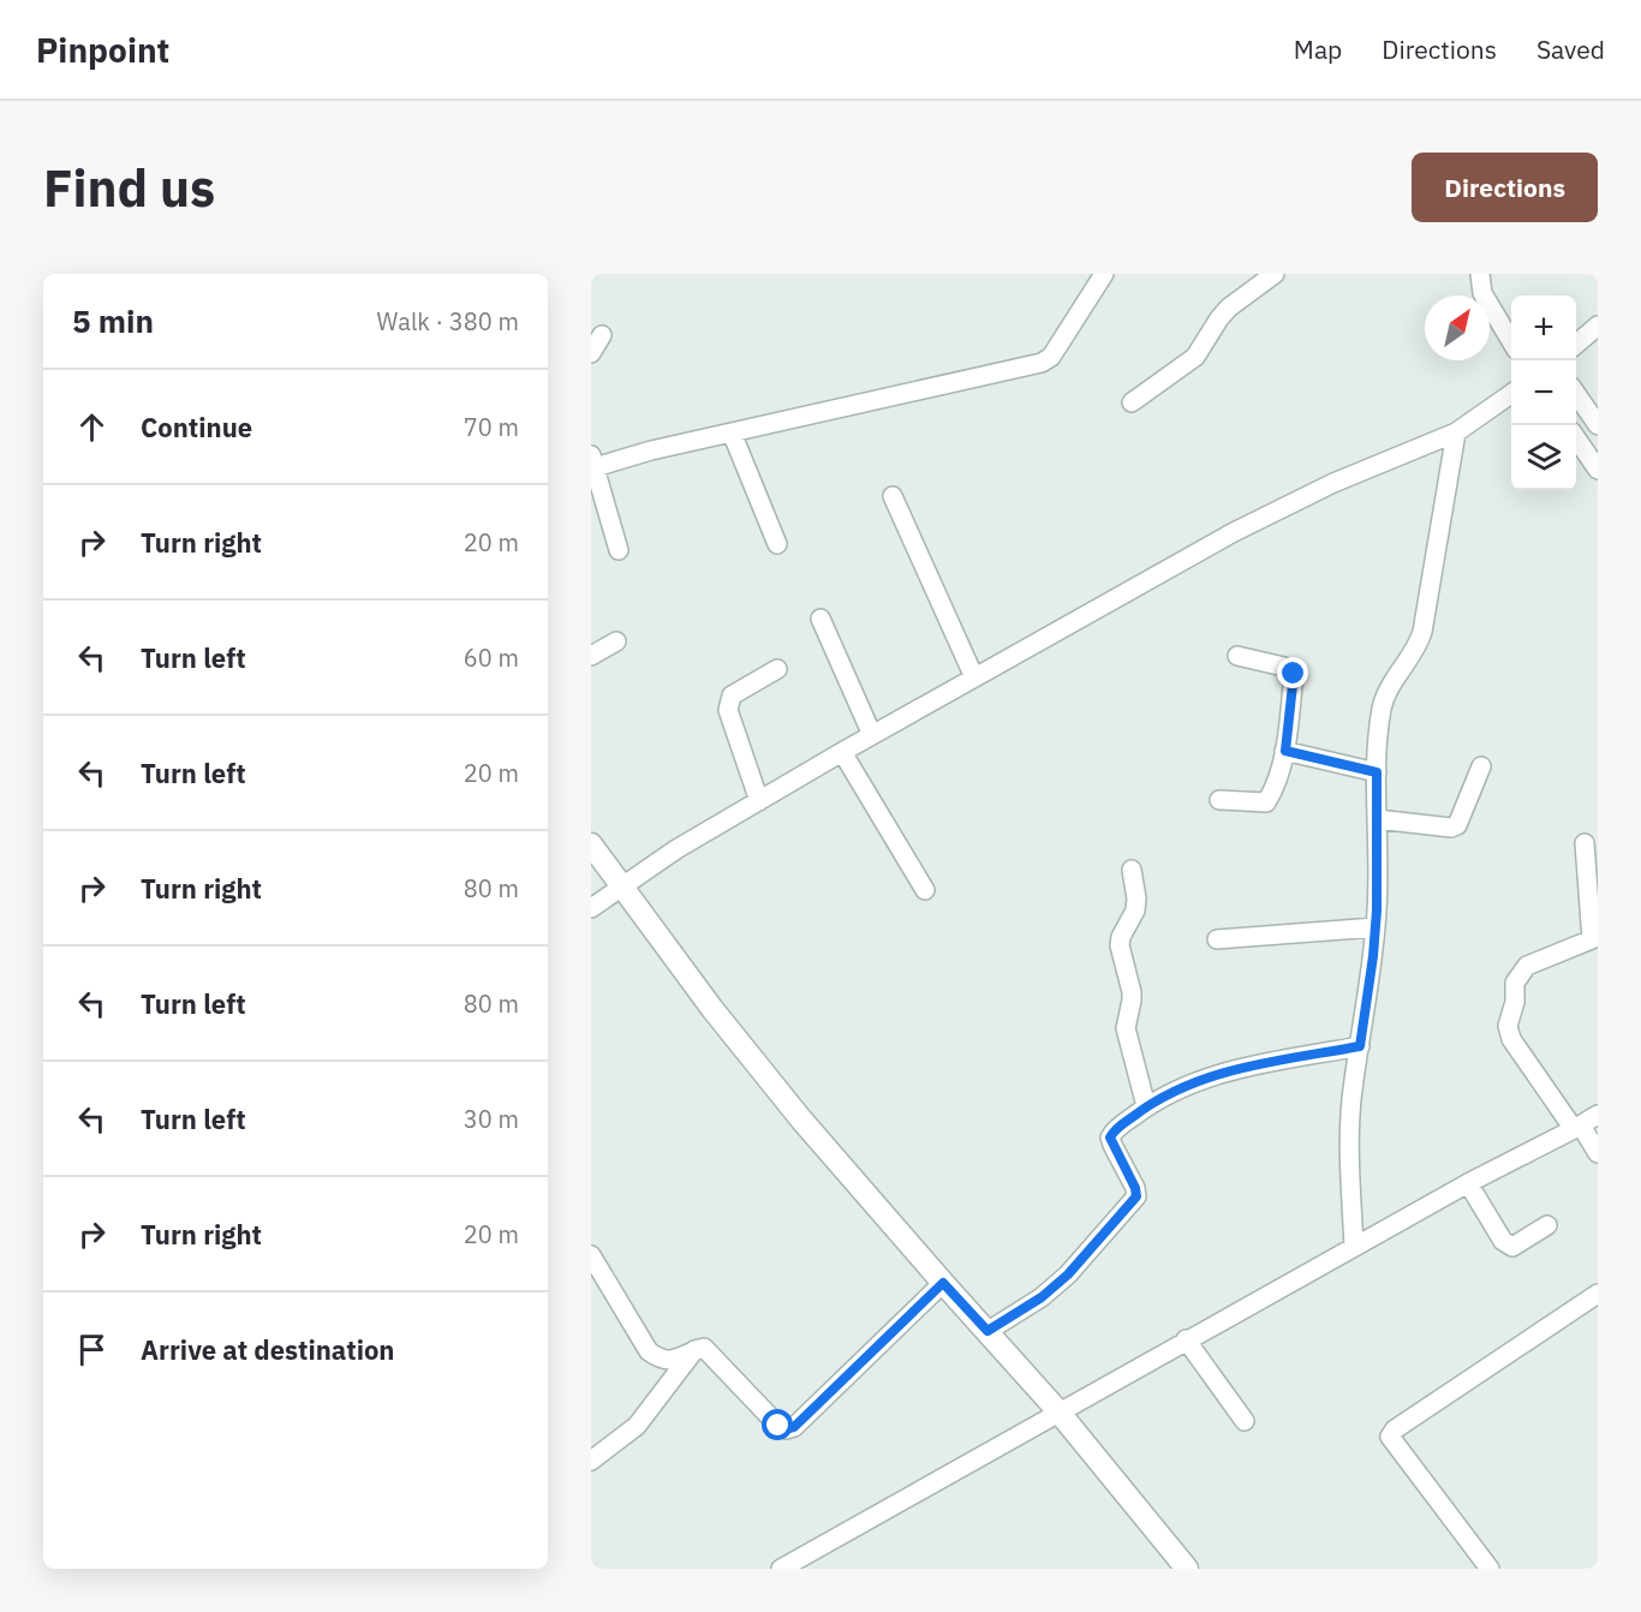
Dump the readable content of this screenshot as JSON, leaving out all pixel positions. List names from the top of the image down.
{
  "north": "top right",
  "page": {
    "header": "Pinpoint",
    "nav": ["Map", "Directions", "Saved"],
    "buttons": "Directions",
    "title": "Find us",
    "heading": ["5 min", "Walk · 380 m"],
    "map_buttons": ["+", "−"],
    "list": [
      ["Continue", "70 m"],
      ["Turn right", "20 m"],
      ["Turn left", "60 m"],
      ["Turn left", "20 m"],
      ["Turn right", "80 m"],
      ["Turn left", "80 m"],
      ["Turn left", "30 m"],
      ["Turn right", "20 m"],
      "Arrive at destination"
    ]
  }
}
